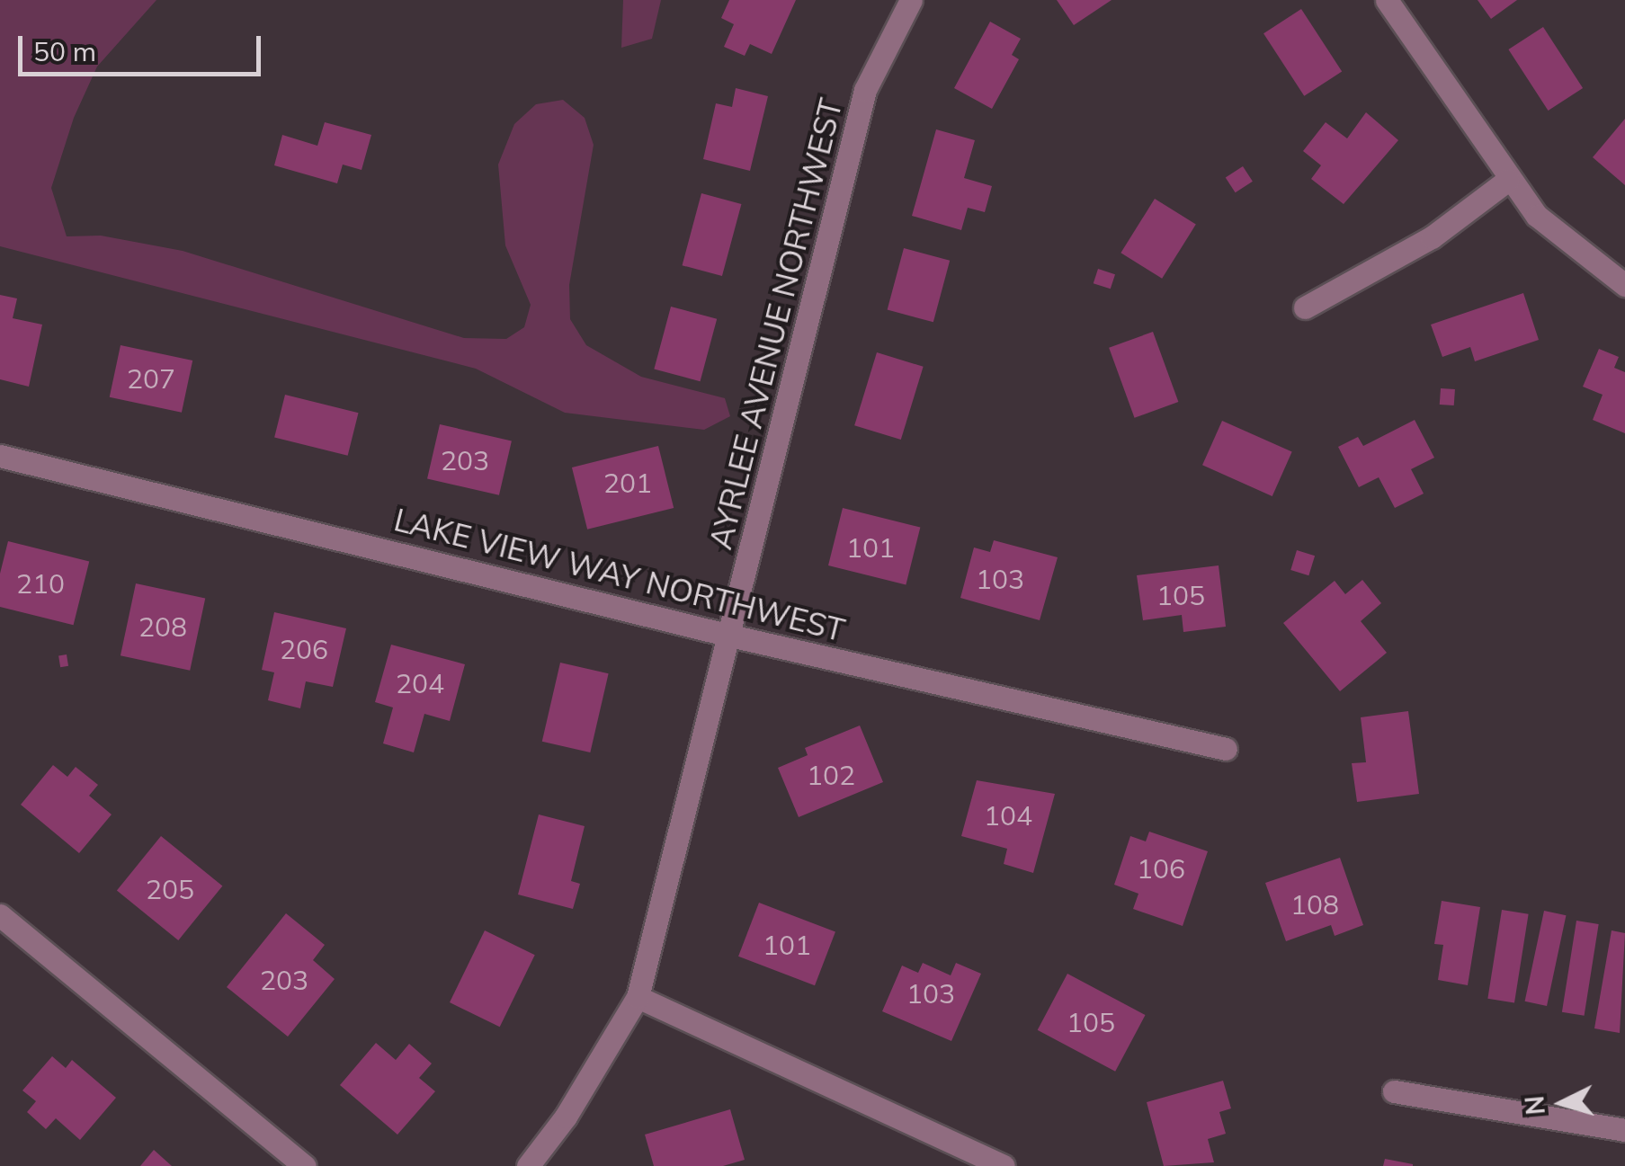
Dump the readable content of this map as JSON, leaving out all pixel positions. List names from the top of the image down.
{
  "streets": {
    "street": ["AYRLEE AVENUE NORTHWEST", "LAKE VIEW WAY NORTHWEST"]
  },
  "crossings": [
    ["AYRLEE AVENUE NORTHWEST", "LAKE VIEW WAY NORTHWEST"]
  ],
  "house_numbers": [
    "207",
    "203",
    "201",
    "101",
    "103",
    "210",
    "105",
    "208",
    "206",
    "204",
    "102",
    "104",
    "106",
    "205",
    "108",
    "101",
    "203",
    "103",
    "105"
  ],
  "scale_bar": "50 m",
  "north": "left"
}
